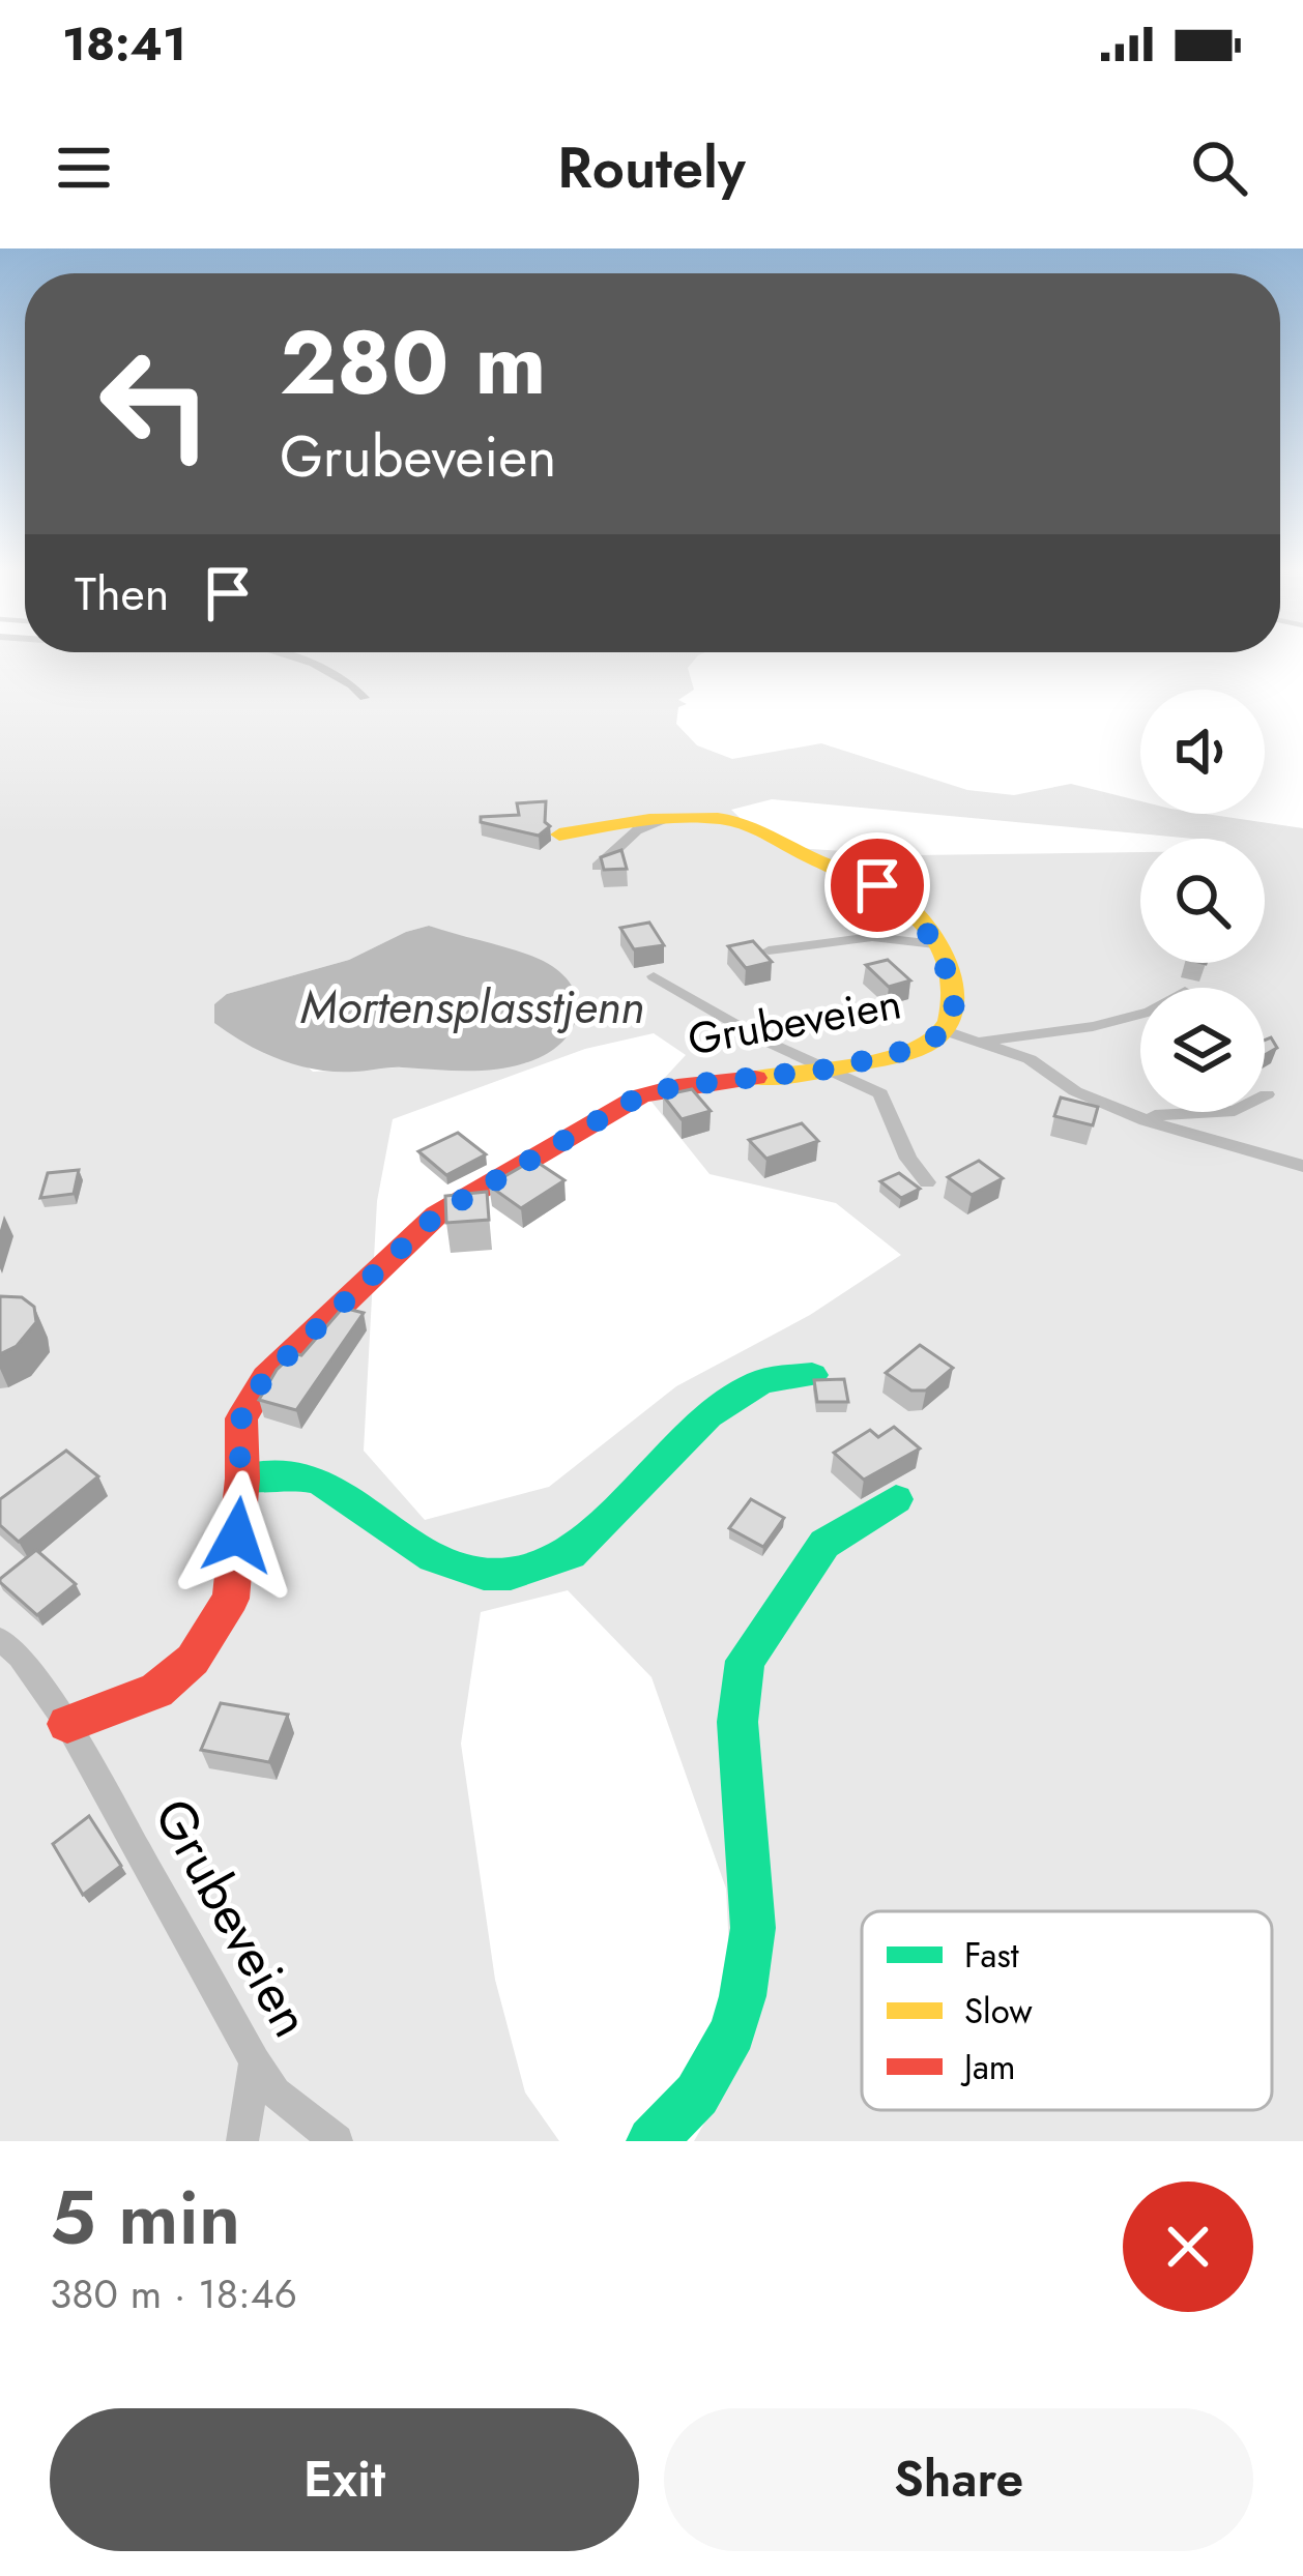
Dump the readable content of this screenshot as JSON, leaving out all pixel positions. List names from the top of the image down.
{
  "streets": {
    "street": ["Grubeveien"]
  },
  "water": ["Mortensplasstjenn"],
  "legend": ["Fast", "Slow", "Jam"],
  "page": {
    "status": "18:41",
    "header": "Routely",
    "turn": ["280 m", "Grubeveien"],
    "then": "Then",
    "heading": ["5 min", "380 m · 18:46"],
    "buttons": ["Exit", "Share"]
  }
}
